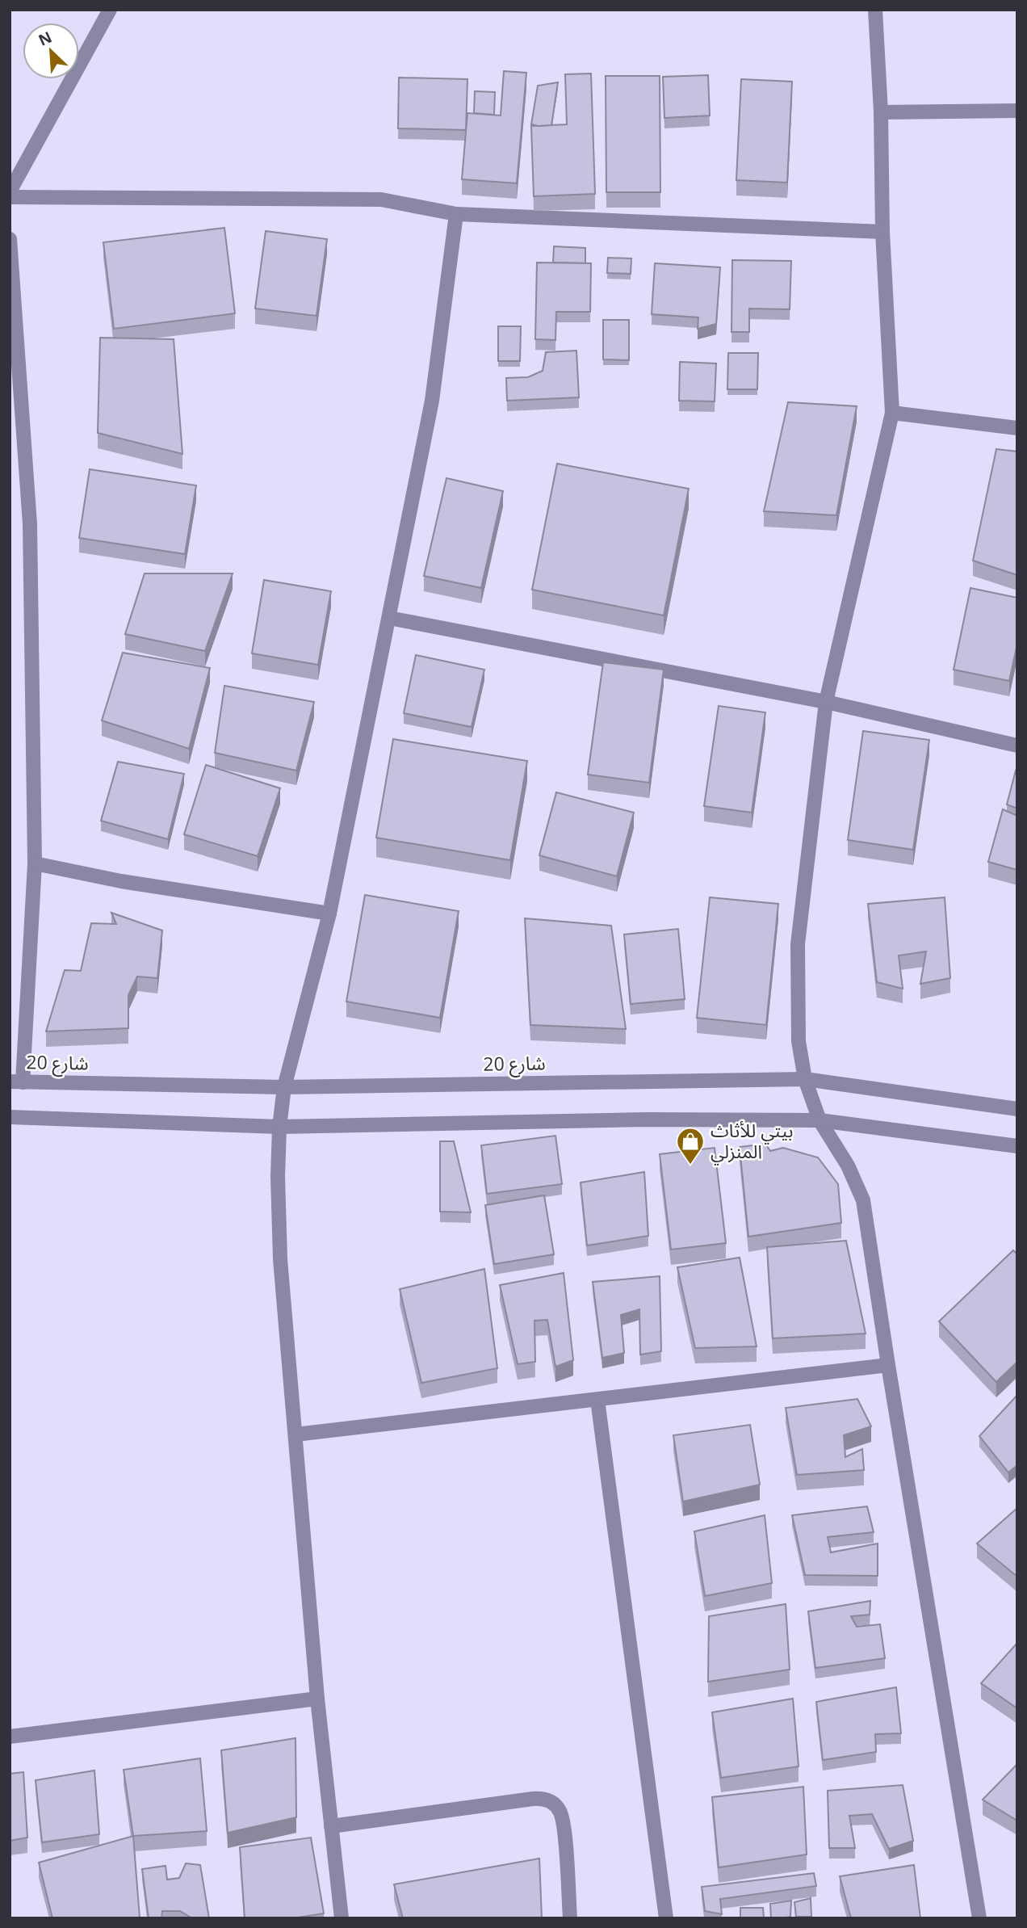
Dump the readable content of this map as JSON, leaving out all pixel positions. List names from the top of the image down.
{
  "streets": {
    "street": ["شارع 20"]
  },
  "places": {
    "shop": ["بيتي للأثاث المنزلي"]
  },
  "north": "top left"
}
